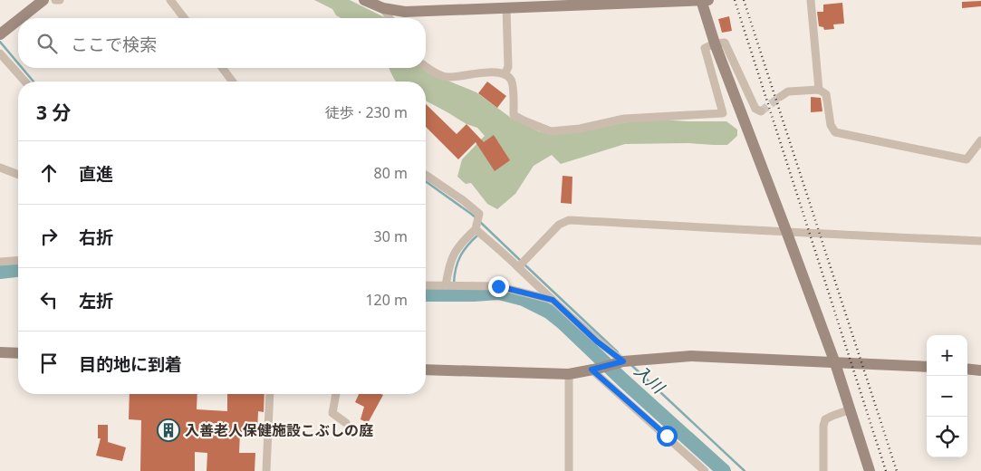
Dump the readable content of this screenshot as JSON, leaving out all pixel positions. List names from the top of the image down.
{
  "water": ["入川"],
  "places": {
    "building": ["入善老人保健施設こぶしの庭"]
  },
  "page": {
    "search": "ここで検索",
    "heading": ["3 分", "徒歩 · 230 m"],
    "list": [
      ["直進", "80 m"],
      ["右折", "30 m"],
      ["左折", "120 m"],
      "目的地に到着"
    ],
    "map_buttons": ["+", "−"]
  }
}
